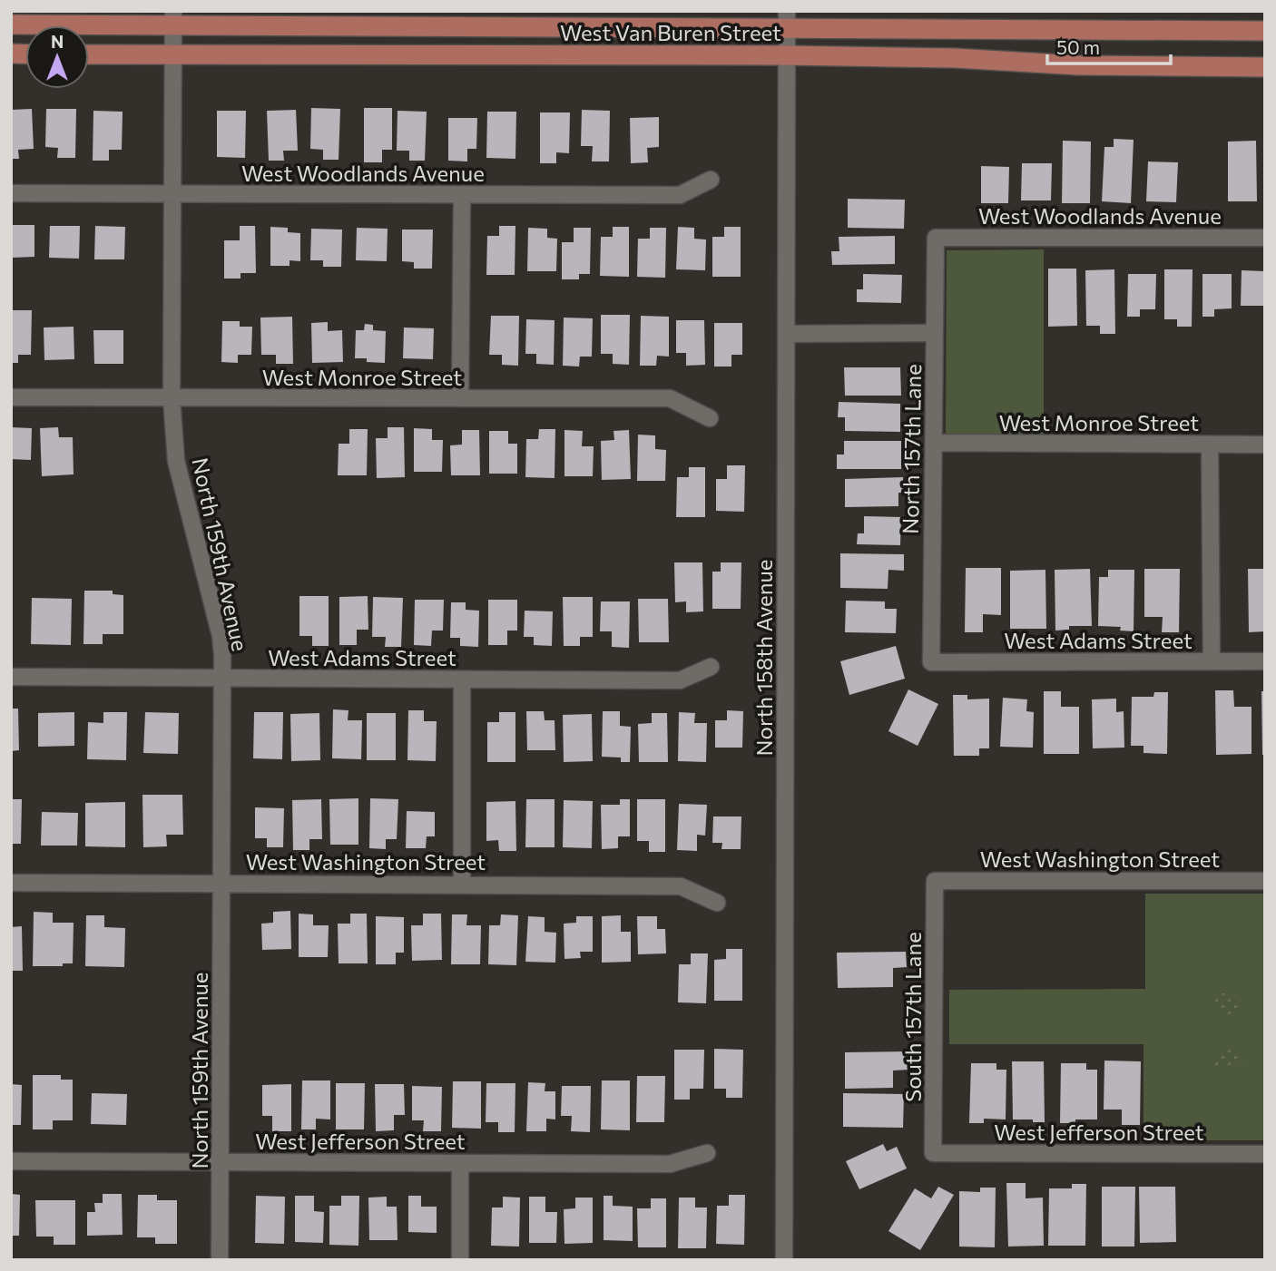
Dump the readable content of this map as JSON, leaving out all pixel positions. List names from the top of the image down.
{
  "streets": {
    "main road": ["West Van Buren Street"],
    "street": [
      "West Woodlands Avenue",
      "West Monroe Street",
      "North 157th Lane",
      "North 159th Avenue",
      "West Adams Street",
      "North 158th Avenue",
      "West Washington Street",
      "South 157th Lane",
      "West Jefferson Street"
    ]
  },
  "crossings": [
    ["West Van Buren Street", "North 159th Avenue"],
    ["West Van Buren Street", "North 158th Avenue"],
    ["West Woodlands Avenue", "North 157th Lane"],
    ["West Woodlands Avenue", "North 159th Avenue"],
    ["West Monroe Street", "North 157th Lane"],
    ["West Monroe Street", "North 159th Avenue"],
    ["North 157th Lane", "West Adams Street"],
    ["North 159th Avenue", "West Adams Street"],
    ["North 159th Avenue", "West Washington Street"],
    ["North 159th Avenue", "West Jefferson Street"],
    ["West Washington Street", "South 157th Lane"],
    ["South 157th Lane", "West Jefferson Street"]
  ],
  "scale_bar": "50 m",
  "north": "top"
}
